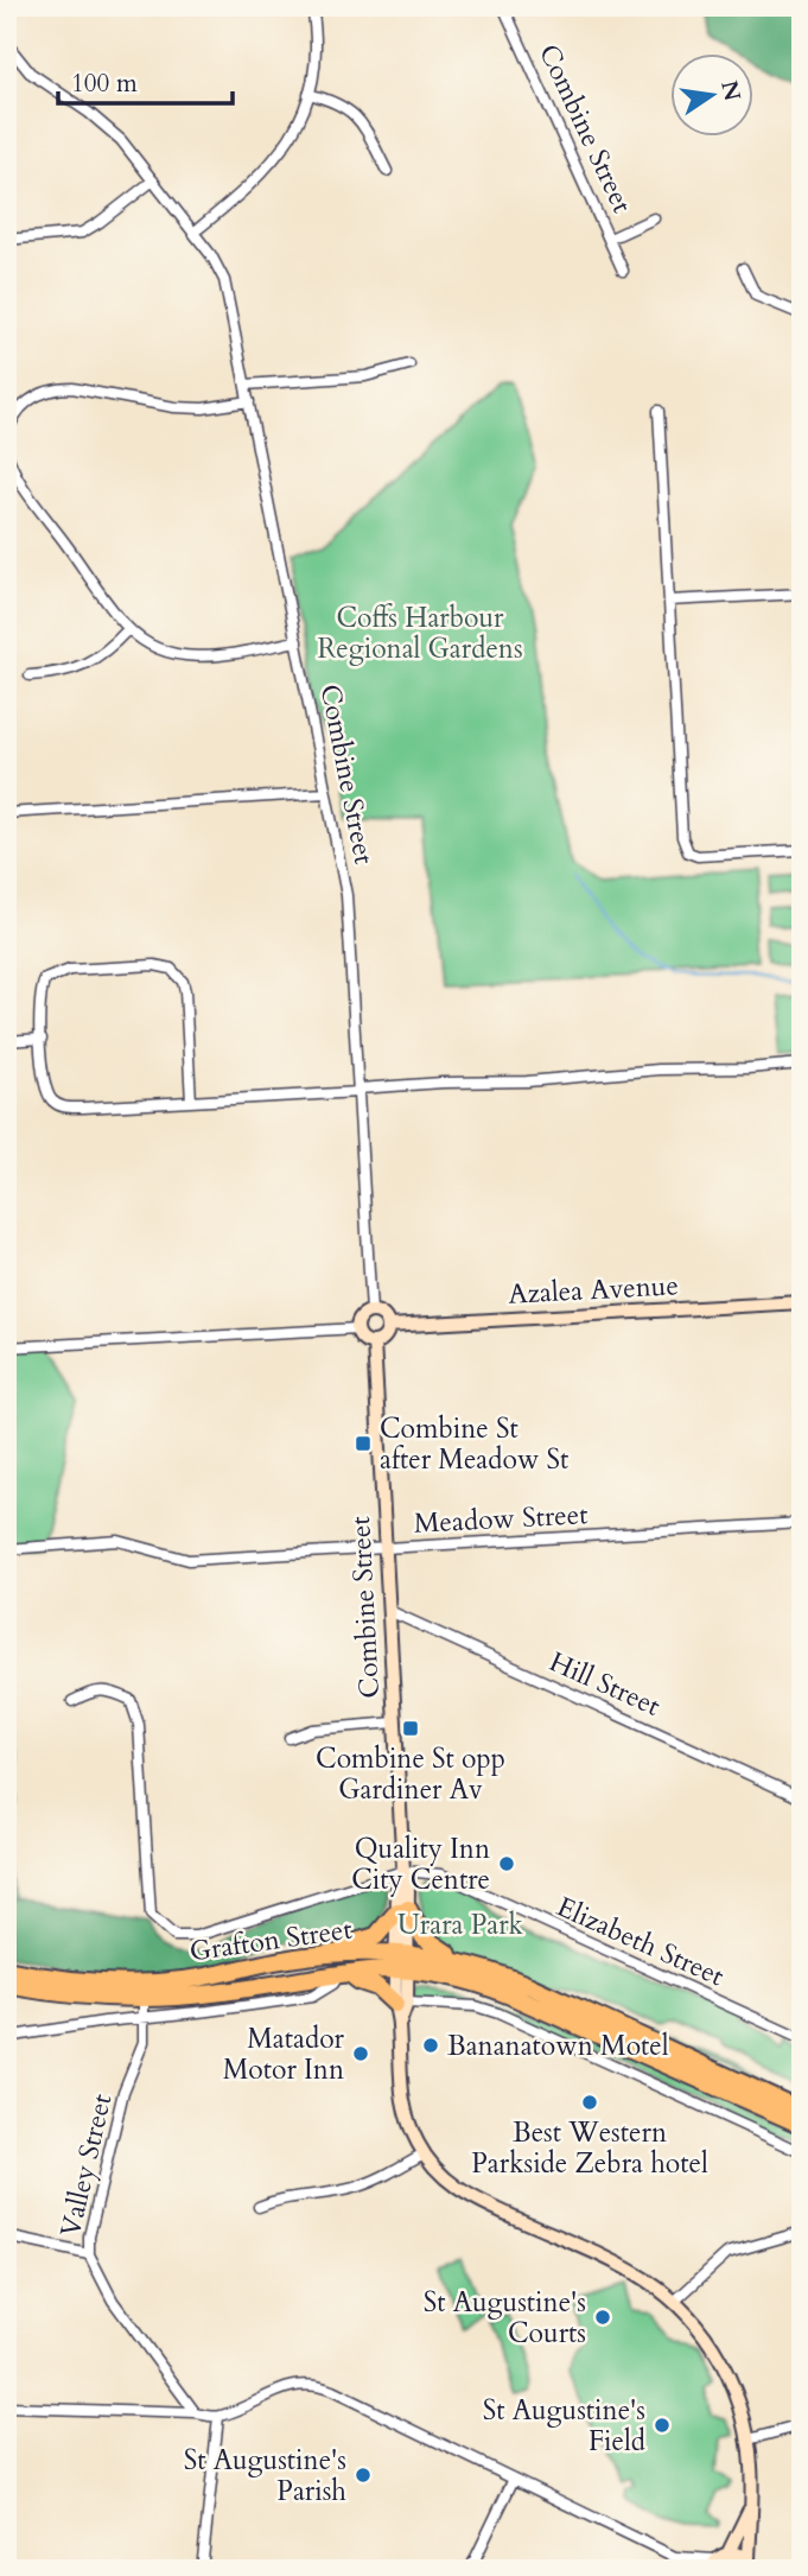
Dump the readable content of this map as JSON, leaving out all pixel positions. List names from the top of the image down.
{
  "streets": {
    "highway": ["Grafton Street"],
    "street": [
      "Combine Street",
      "Azalea Avenue",
      "Meadow Street",
      "Hill Street",
      "Elizabeth Street",
      "Valley Street"
    ]
  },
  "crossings": [
    ["Combine Street", "Azalea Avenue"],
    ["Combine Street", "Meadow Street"],
    ["Combine Street", "Hill Street"],
    ["Combine Street", "Grafton Street"],
    ["Combine Street", "Elizabeth Street"],
    ["Grafton Street", "Valley Street"]
  ],
  "parks": ["Coffs Harbour Regional Gardens", "Urara Park"],
  "places": {
    "transit": ["Combine St after Meadow St", "Combine St opp Gardiner Av"],
    "other": [
      "Quality Inn City Centre",
      "Bananatown Motel",
      "Matador Motor Inn",
      "Best Western Parkside Zebra hotel",
      "St Augustine's Courts",
      "St Augustine's Field",
      "St Augustine's Parish"
    ]
  },
  "scale_bar": "100 m",
  "north": "right"
}
